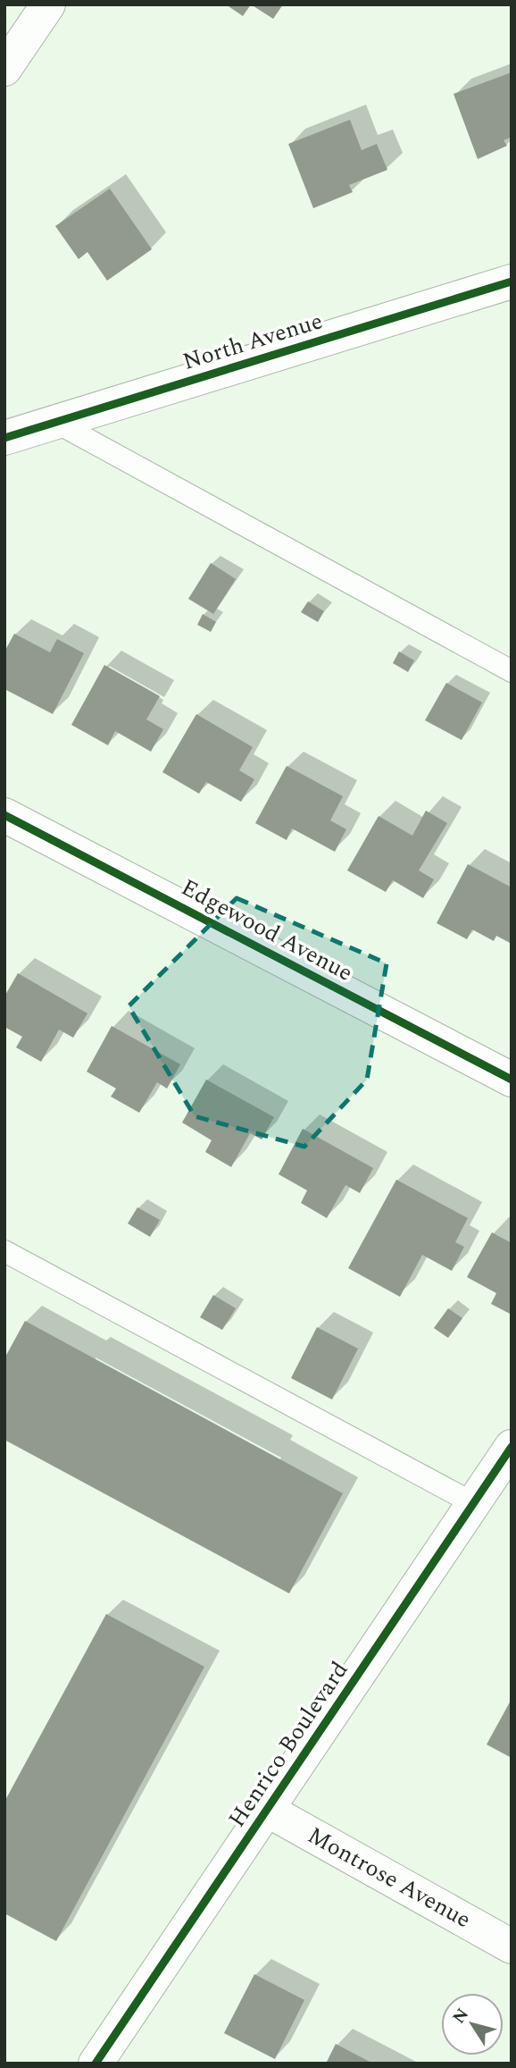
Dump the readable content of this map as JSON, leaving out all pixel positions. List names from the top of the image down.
{
  "streets": {
    "street": [
      "North Avenue",
      "Edgewood Avenue",
      "Henrico Boulevard",
      "Montrose Avenue"
    ]
  },
  "crossings": [
    ["Henrico Boulevard", "Montrose Avenue"]
  ],
  "north": "top left"
}
